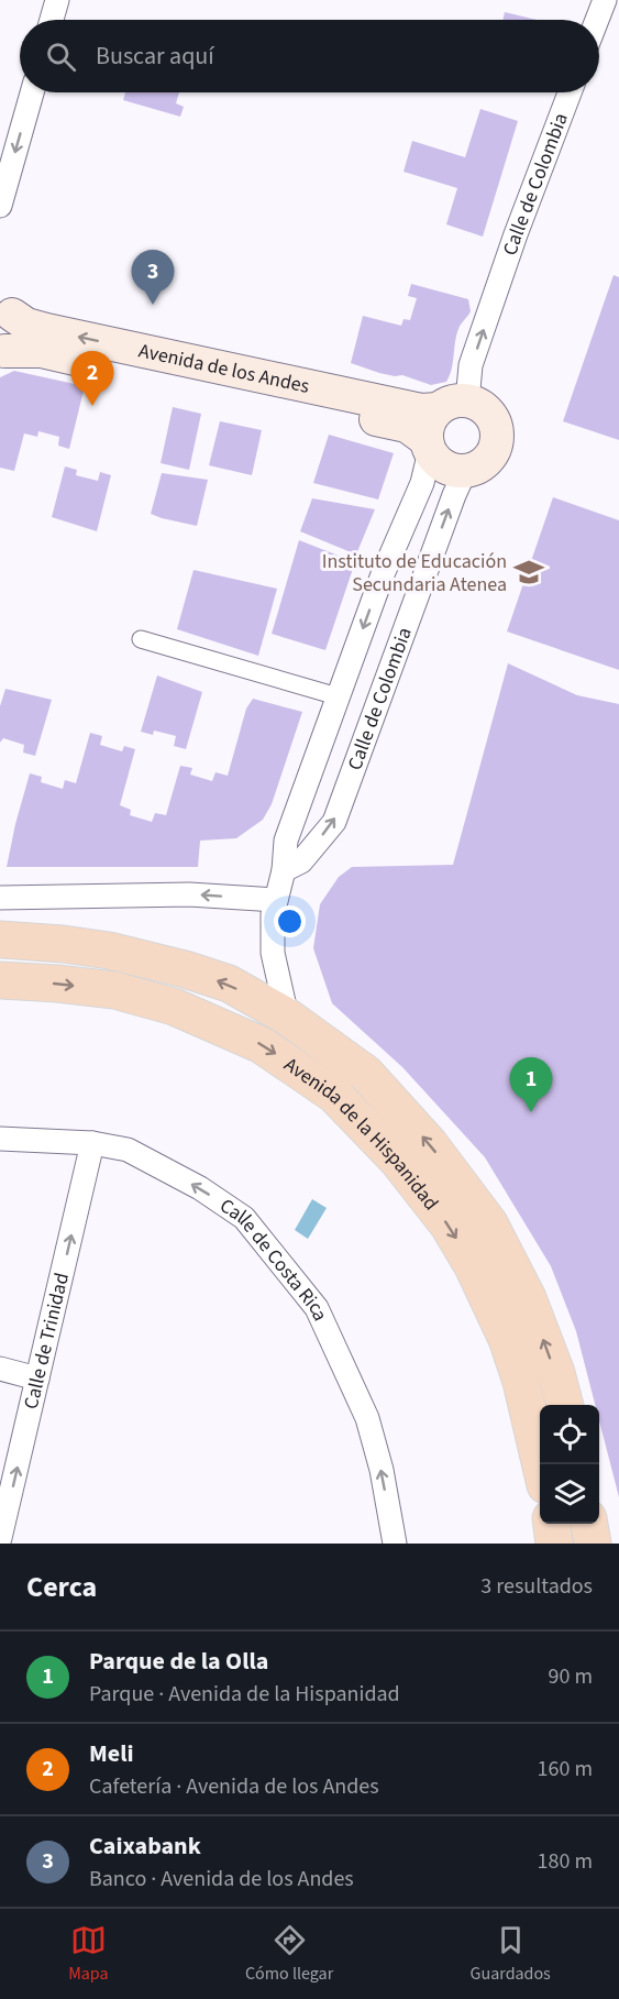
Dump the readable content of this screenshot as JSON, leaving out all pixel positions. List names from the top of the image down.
{
  "streets": {
    "main road": ["Avenida de los Andes", "Avenida de la Hispanidad"],
    "street": ["Calle de Colombia", "Calle de Costa Rica", "Calle de Trinidad"]
  },
  "crossings": [
    ["Calle de Colombia", "Avenida de los Andes"],
    ["Calle de Colombia", "Avenida de la Hispanidad"],
    ["Calle de Costa Rica", "Calle de Trinidad"]
  ],
  "one_way": ["Calle de Costa Rica", "Calle de Trinidad"],
  "places": {
    "school or university": ["Instituto de Educación Secundaria Atenea"]
  },
  "page": {
    "search": "Buscar aquí",
    "pins": ["3", "2", "1"],
    "heading": ["Cerca", "3 resultados"],
    "list": [
      {
        "mark": "1",
        "name": "Parque de la Olla",
        "note": "Parque · Avenida de la Hispanidad",
        "value": "90 m"
      },
      {
        "mark": "2",
        "name": "Meli",
        "note": "Cafetería · Avenida de los Andes",
        "value": "160 m"
      },
      {
        "mark": "3",
        "name": "Caixabank",
        "note": "Banco · Avenida de los Andes",
        "value": "180 m"
      }
    ],
    "nav": ["Mapa", "Cómo llegar", "Guardados"]
  }
}
